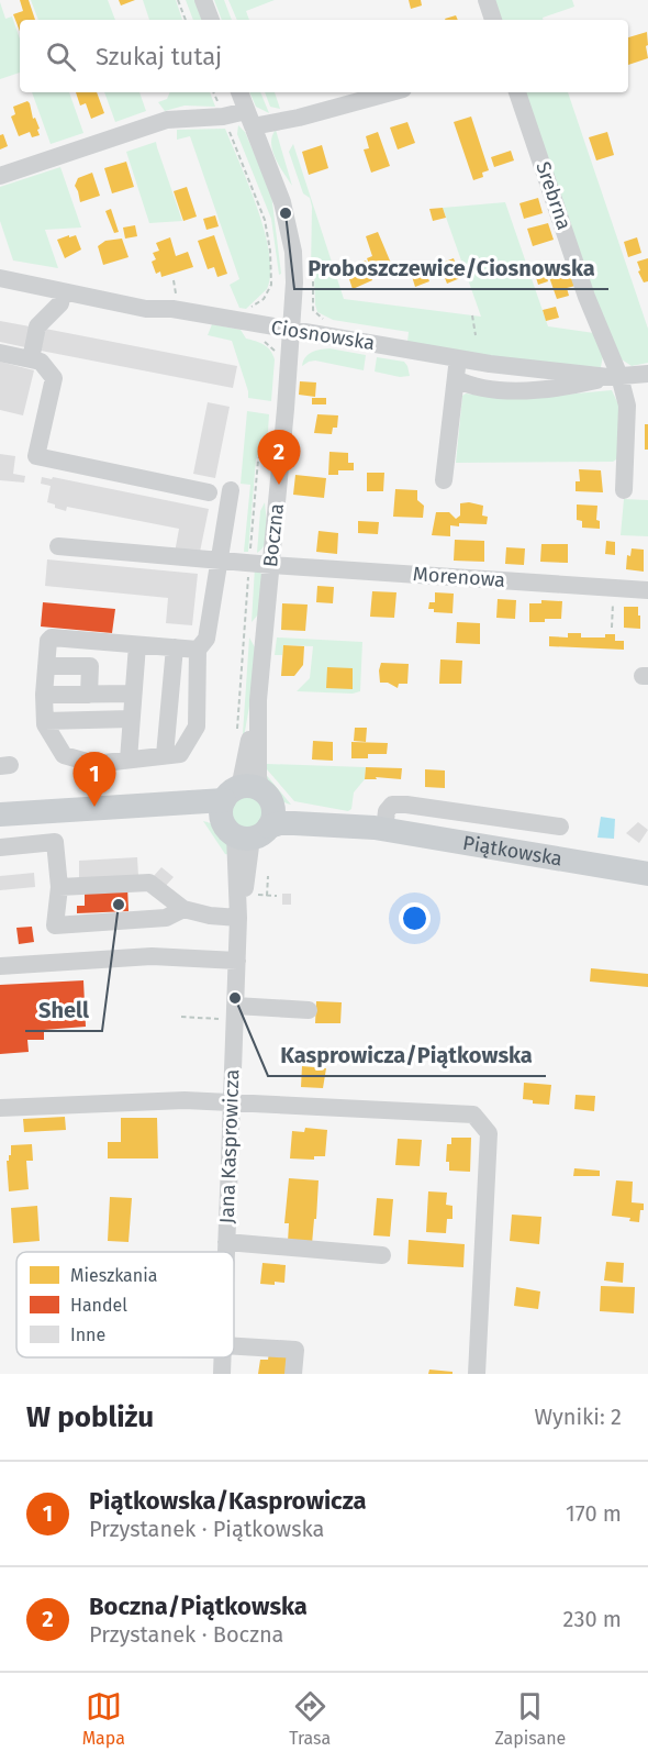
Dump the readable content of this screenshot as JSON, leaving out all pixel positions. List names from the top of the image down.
{
  "streets": {
    "main road": ["Piątkowska"],
    "street": [
      "Srebrna",
      "Ciosnowska",
      "Boczna",
      "Morenowa",
      "Jana Kasprowicza"
    ]
  },
  "crossings": [
    ["Srebrna", "Ciosnowska"],
    ["Ciosnowska", "Boczna"],
    ["Boczna", "Morenowa"],
    ["Boczna", "Piątkowska"],
    ["Boczna", "Jana Kasprowicza"],
    ["Piątkowska", "Jana Kasprowicza"]
  ],
  "places": ["Proboszczewice/Ciosnowska", "Shell", "Kasprowicza/Piątkowska"],
  "legend": ["Mieszkania", "Handel", "Inne"],
  "page": {
    "search": "Szukaj tutaj",
    "pins": ["2", "1"],
    "heading": ["W pobliżu", "Wyniki: 2"],
    "list": [
      {
        "mark": "1",
        "name": "Piątkowska/Kasprowicza",
        "note": "Przystanek · Piątkowska",
        "value": "170 m"
      },
      {
        "mark": "2",
        "name": "Boczna/Piątkowska",
        "note": "Przystanek · Boczna",
        "value": "230 m"
      }
    ],
    "nav": ["Mapa", "Trasa", "Zapisane"]
  }
}
